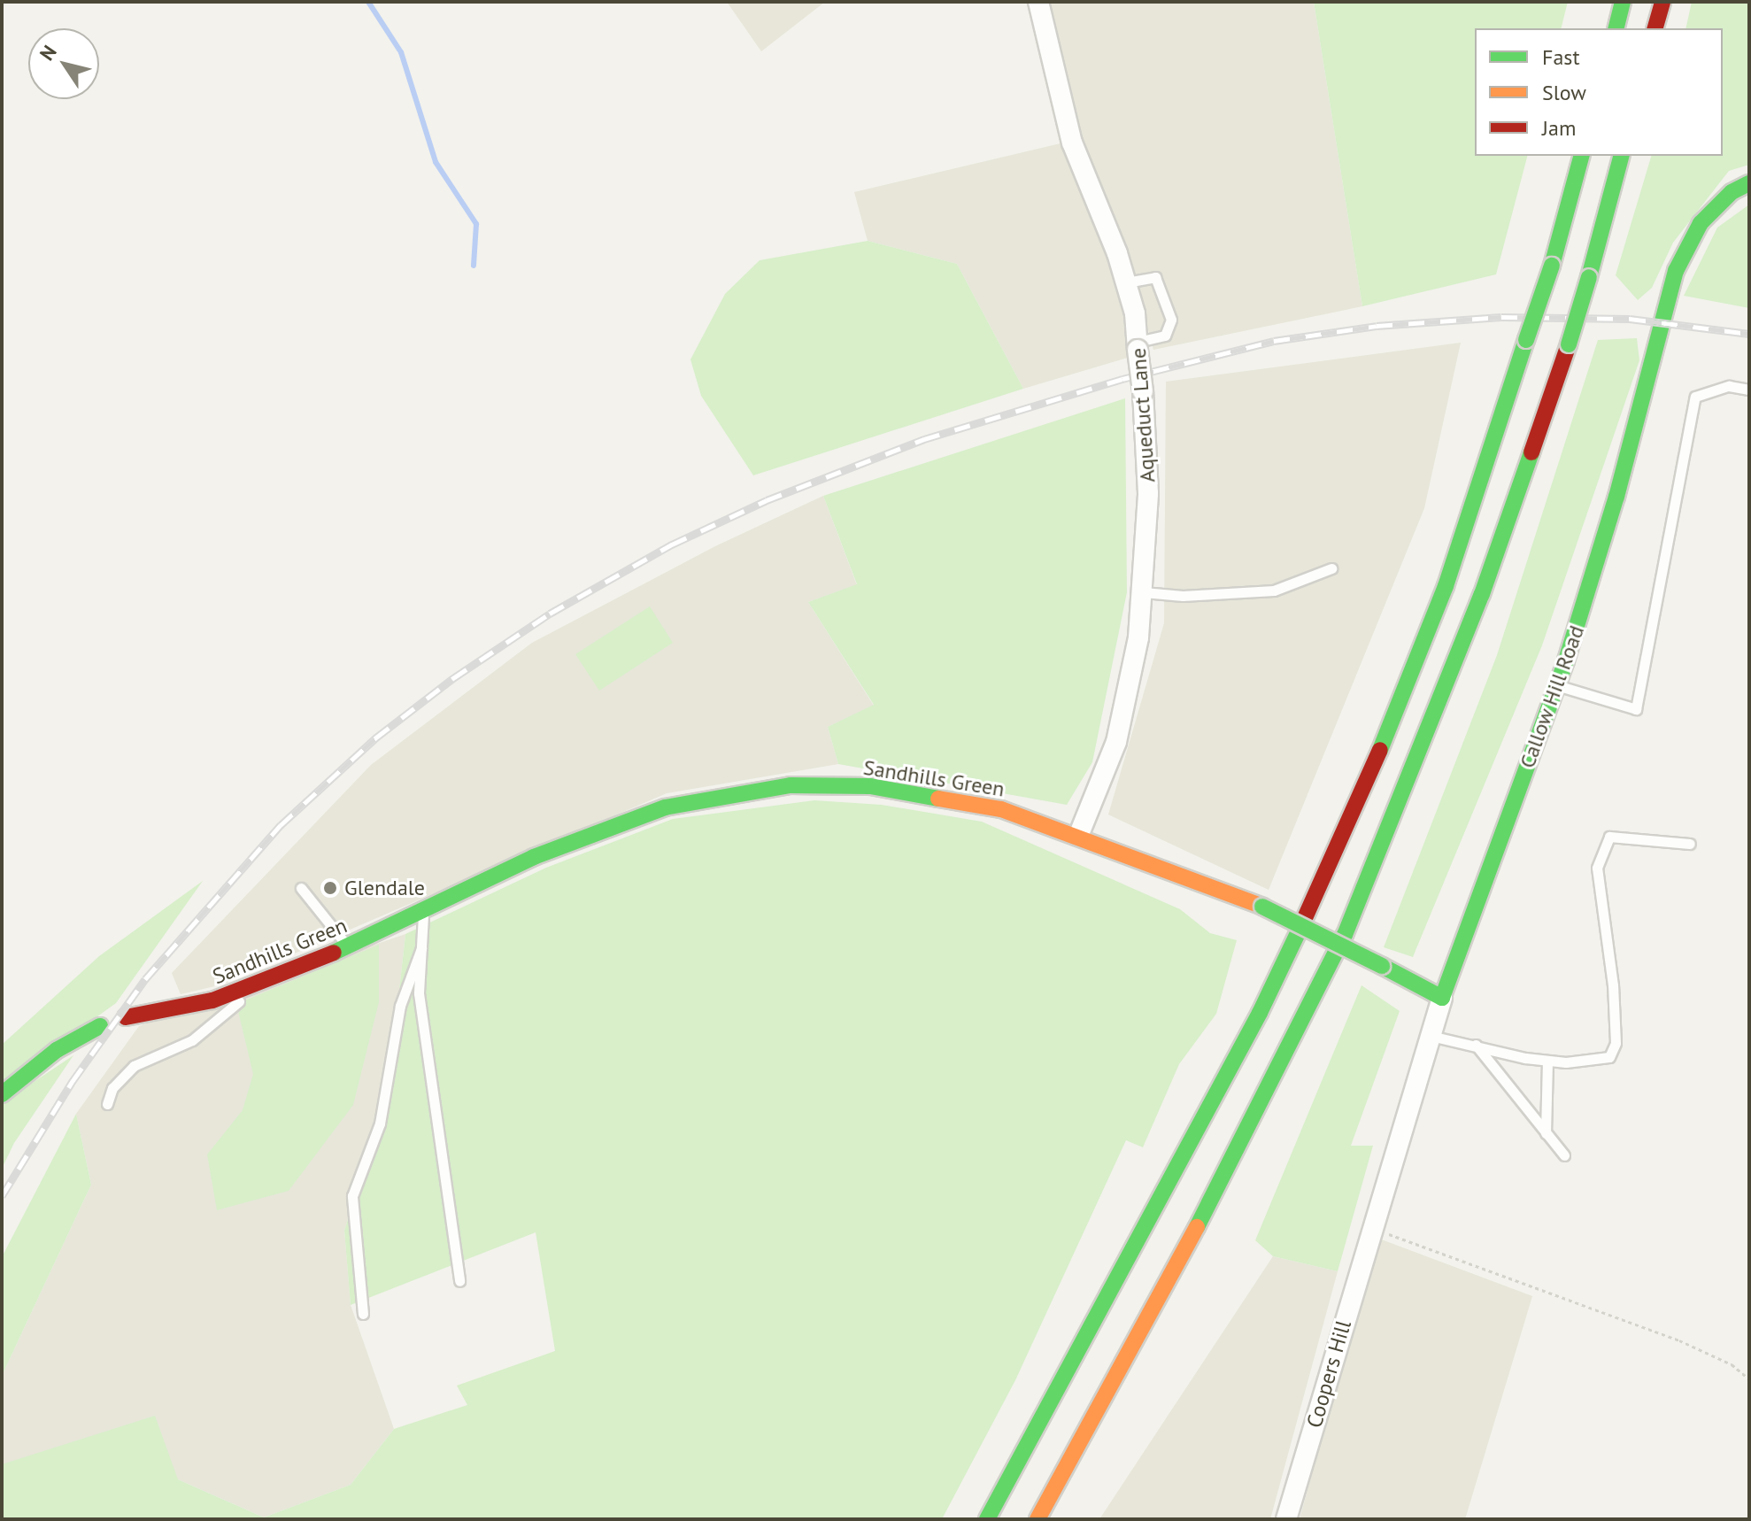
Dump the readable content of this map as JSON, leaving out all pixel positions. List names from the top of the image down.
{
  "streets": {
    "main road": ["Callow Hill Road", "Sandhills Green"],
    "street": ["Aqueduct Lane", "Coopers Hill"]
  },
  "crossings": [
    ["Aqueduct Lane", "Sandhills Green"],
    ["Callow Hill Road", "Sandhills Green"],
    ["Callow Hill Road", "Coopers Hill"]
  ],
  "places": ["Glendale"],
  "legend": ["Fast", "Slow", "Jam"],
  "north": "top left"
}
